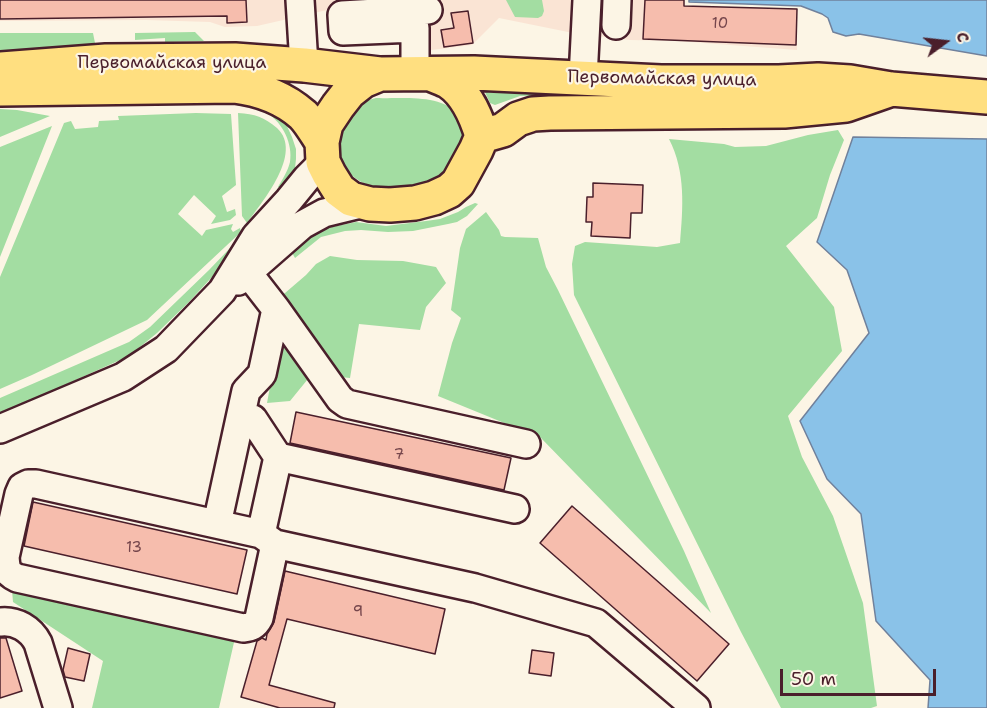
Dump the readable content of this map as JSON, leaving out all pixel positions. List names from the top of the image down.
{
  "streets": {
    "main road": ["Первомайская улица"]
  },
  "house_numbers": [
    "10",
    "7",
    "13",
    "9"
  ],
  "scale_bar": "50 m",
  "north": "right"
}
